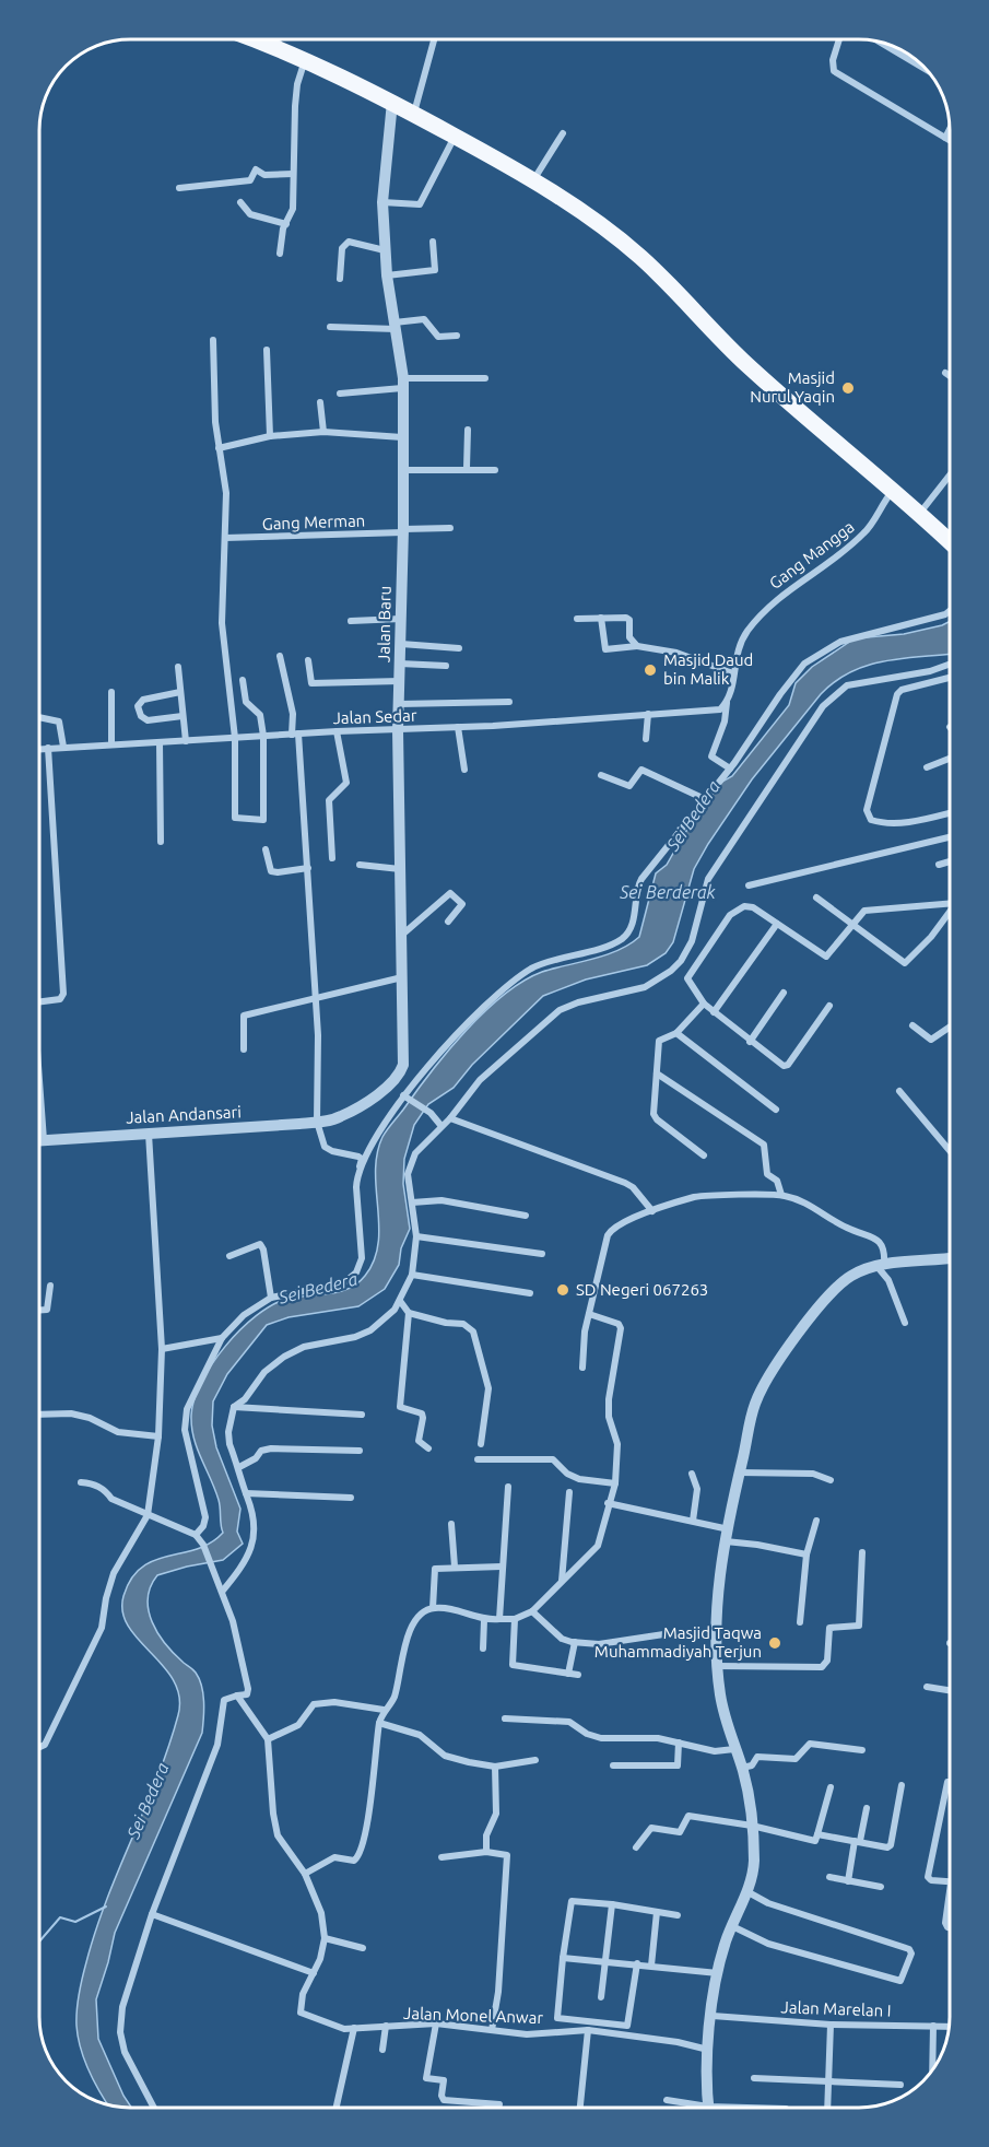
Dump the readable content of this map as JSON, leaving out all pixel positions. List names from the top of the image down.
{
  "streets": {
    "street": [
      "Gang Merman",
      "Gang Mangga",
      "Jalan Baru",
      "Jalan Sedar",
      "Jalan Andansari",
      "Jalan Marelan I",
      "Jalan Monel Anwar"
    ]
  },
  "crossings": [
    ["Gang Merman", "Jalan Baru"],
    ["Gang Mangga", "Jalan Sedar"],
    ["Jalan Baru", "Jalan Sedar"],
    ["Jalan Baru", "Jalan Andansari"]
  ],
  "water": ["Sei Bedera", "Sei Berderak"],
  "places": [
    "Masjid Nurul Yaqin",
    "Masjid Daud bin Malik",
    "SD Negeri 067263",
    "Masjid Taqwa Muhammadiyah Terjun"
  ]
}
